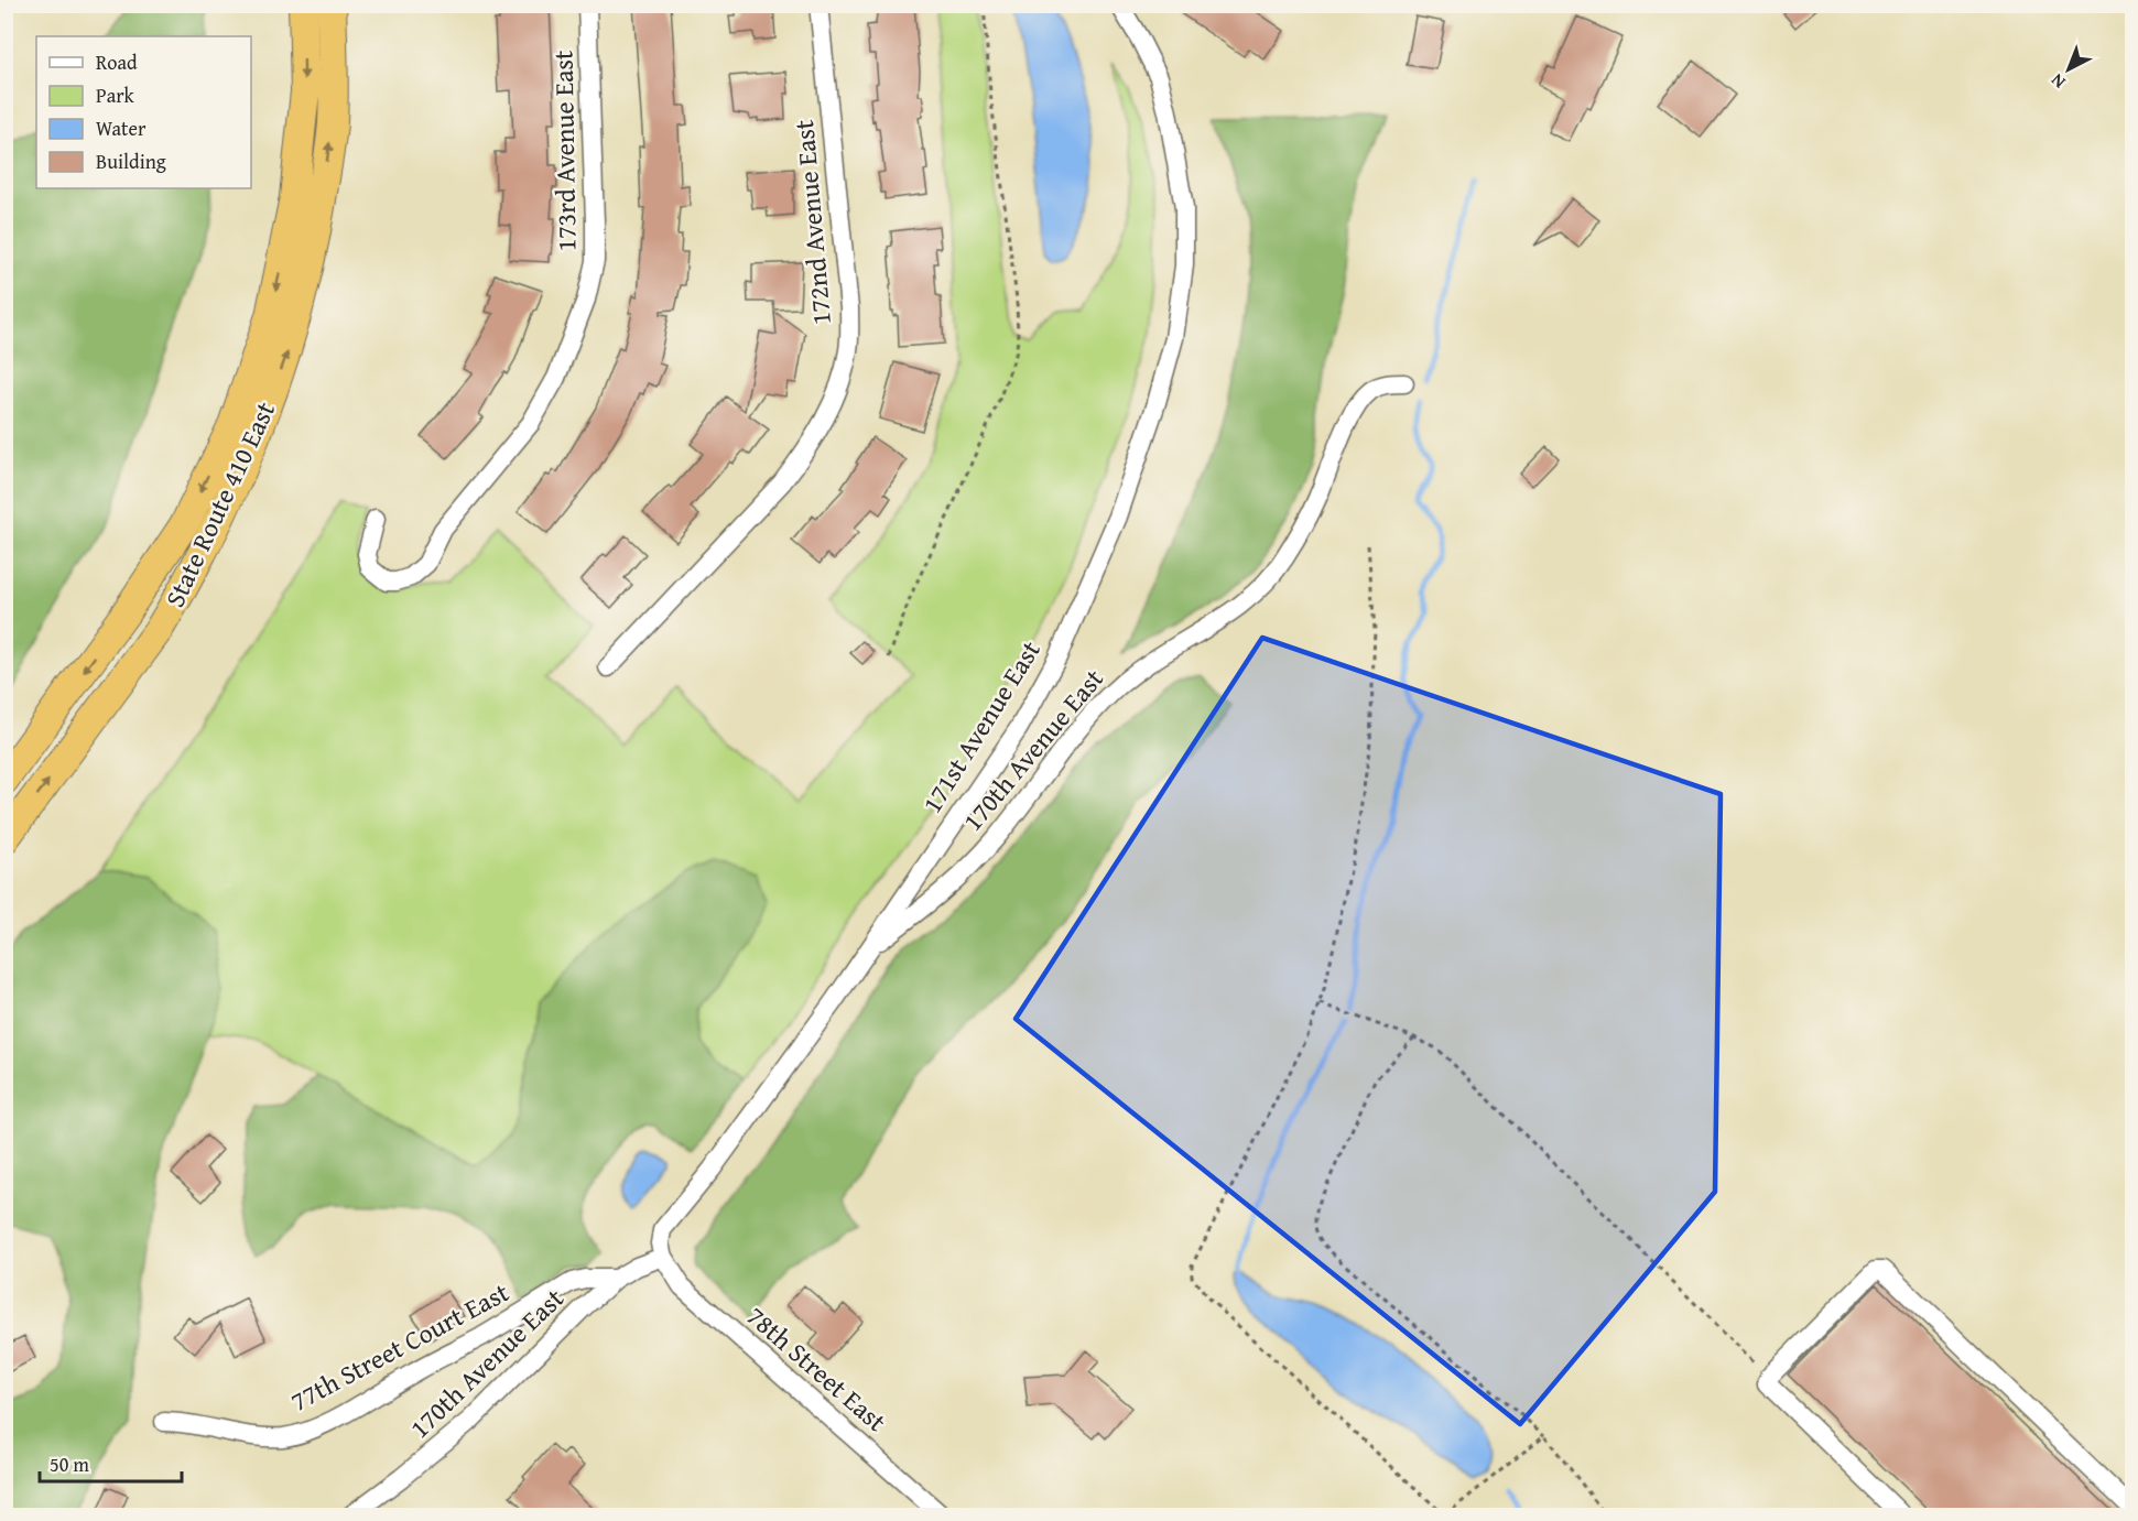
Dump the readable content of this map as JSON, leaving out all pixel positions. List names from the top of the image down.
{
  "streets": {
    "highway": ["State Route 410 East"],
    "street": [
      "173rd Avenue East",
      "172nd Avenue East",
      "171st Avenue East",
      "170th Avenue East",
      "77th Street Court East",
      "78th Street East"
    ]
  },
  "crossings": [
    ["171st Avenue East", "170th Avenue East"],
    ["171st Avenue East", "78th Street East"],
    ["170th Avenue East", "77th Street Court East"],
    ["170th Avenue East", "78th Street East"]
  ],
  "legend": [
    "Road",
    "Park",
    "Water",
    "Building"
  ],
  "scale_bar": "50 m",
  "north": "bottom left"
}
